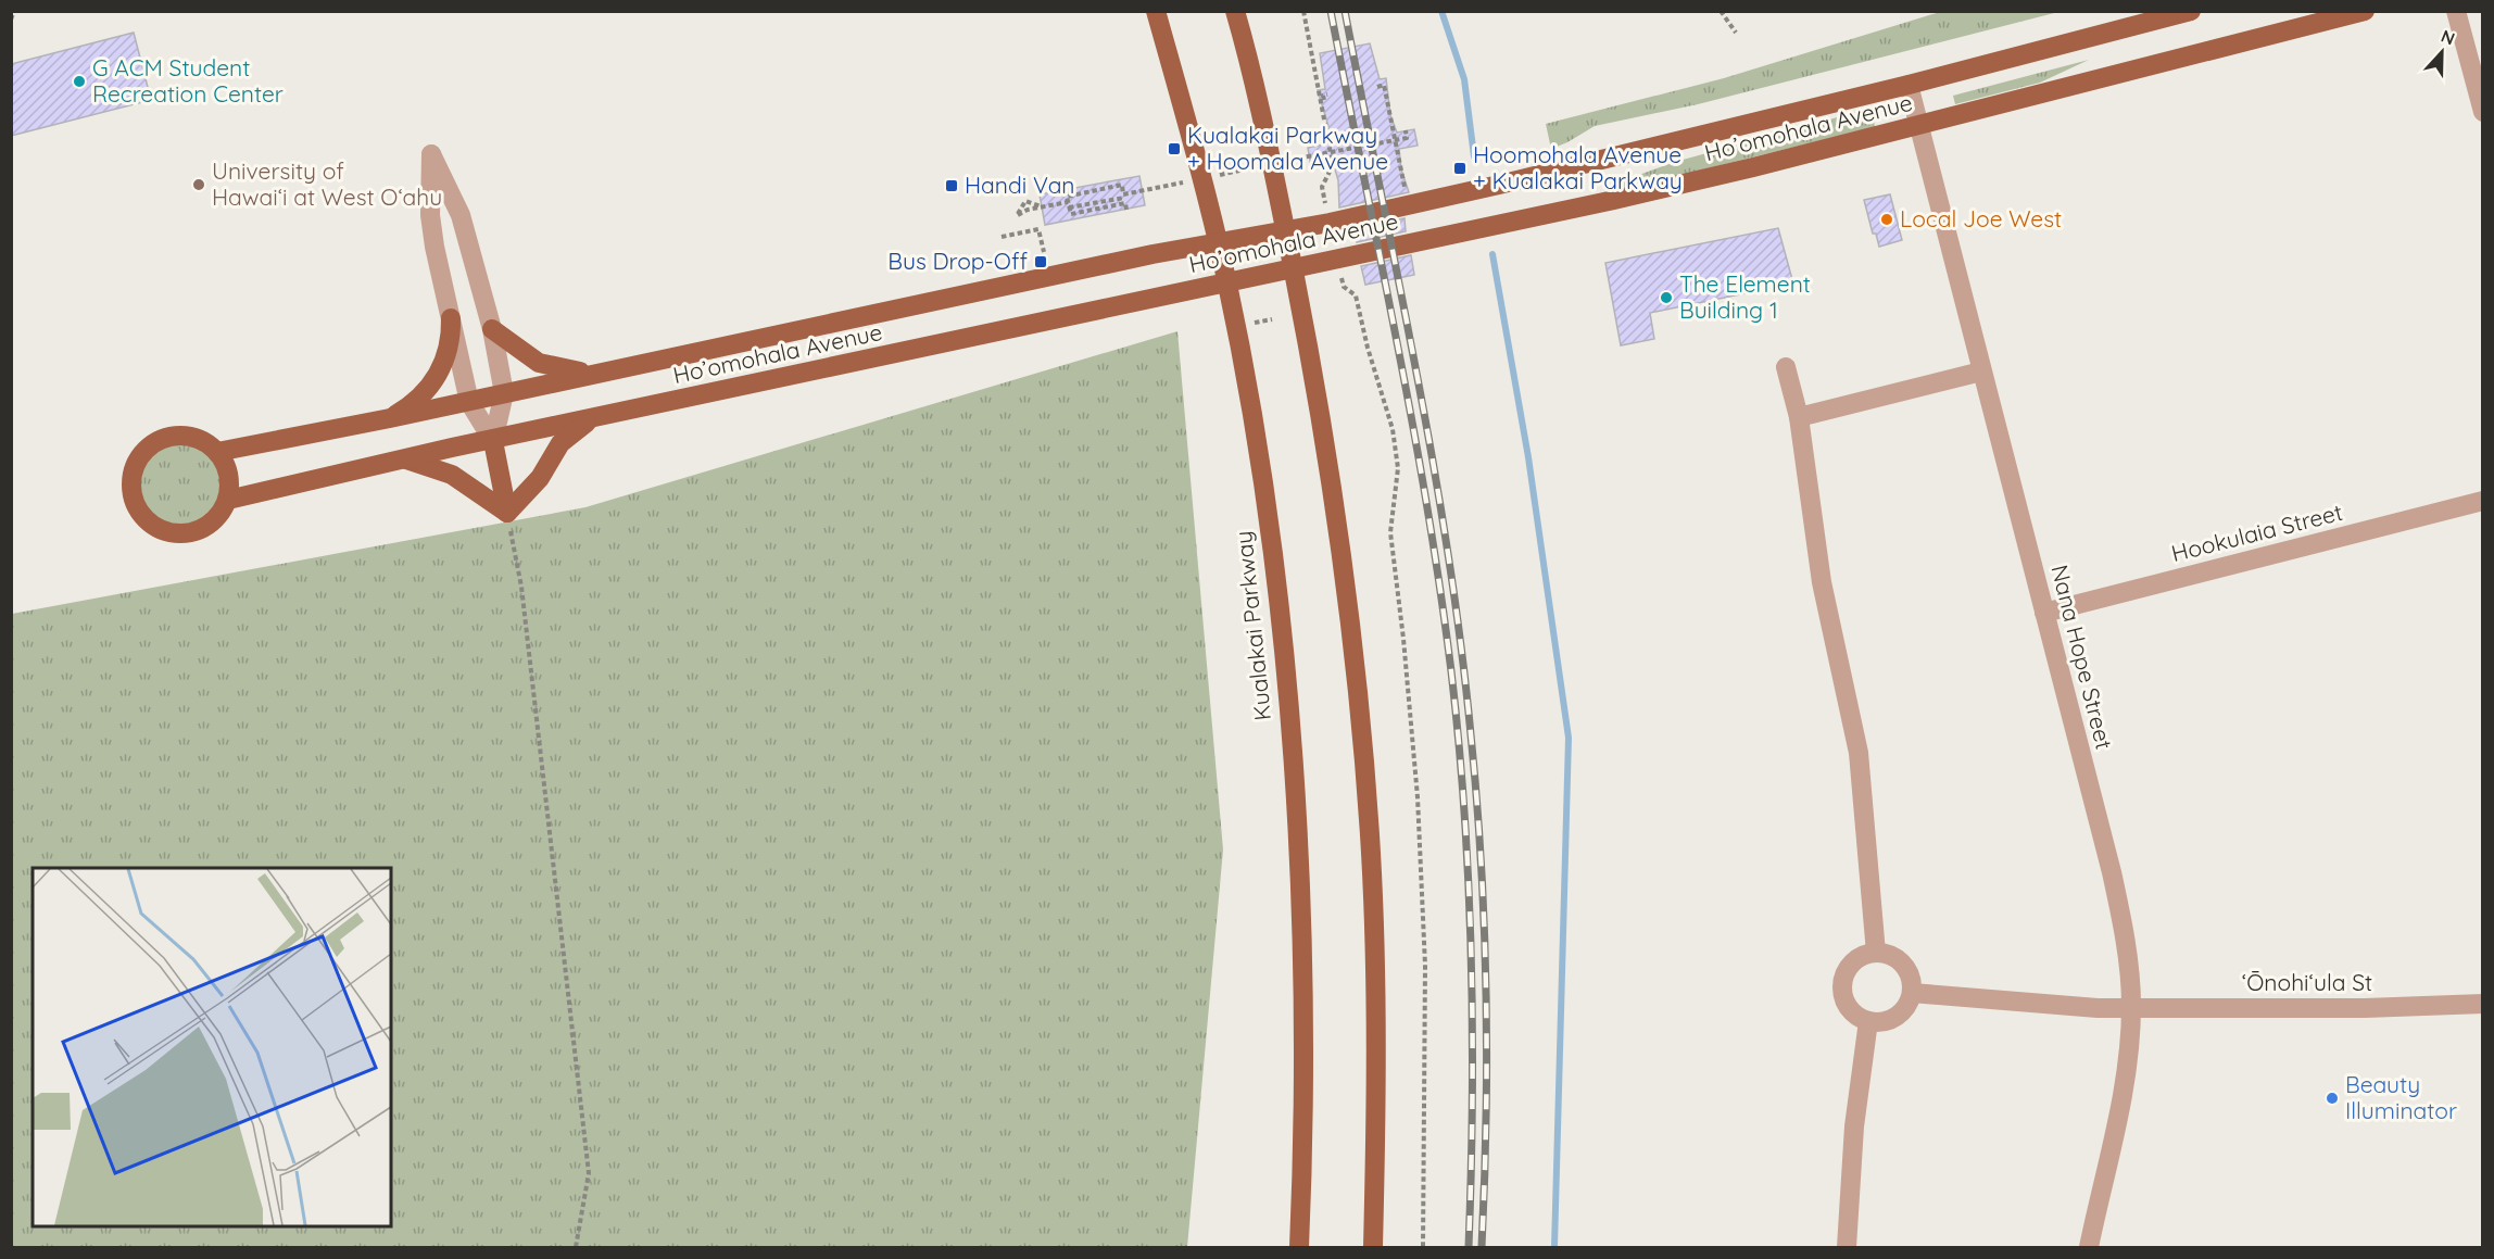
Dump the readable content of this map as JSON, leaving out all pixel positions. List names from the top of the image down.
{
  "streets": {
    "main road": ["Ho’omohala Avenue", "Kualakai Parkway"],
    "street": ["Hookulaia Street", "Nana Hope Street", "‘Ōnohi‘ula St"]
  },
  "crossings": [
    ["Ho’omohala Avenue", "Kualakai Parkway"],
    ["Ho’omohala Avenue", "Nana Hope Street"],
    ["Hookulaia Street", "Nana Hope Street"],
    ["Nana Hope Street", "‘Ōnohi‘ula St"]
  ],
  "places": {
    "other": [
      "G ACM Student Recreation Center",
      "University of Hawaiʻi at West Oʻahu",
      "Local Joe West",
      "The Element Building 1",
      "Beauty Illuminator"
    ],
    "transit": [
      "Kualakai Parkway + Hoomala Avenue",
      "Hoomohala Avenue + Kualakai Parkway",
      "Handi Van",
      "Bus Drop-Off"
    ]
  },
  "north": "top"
}
